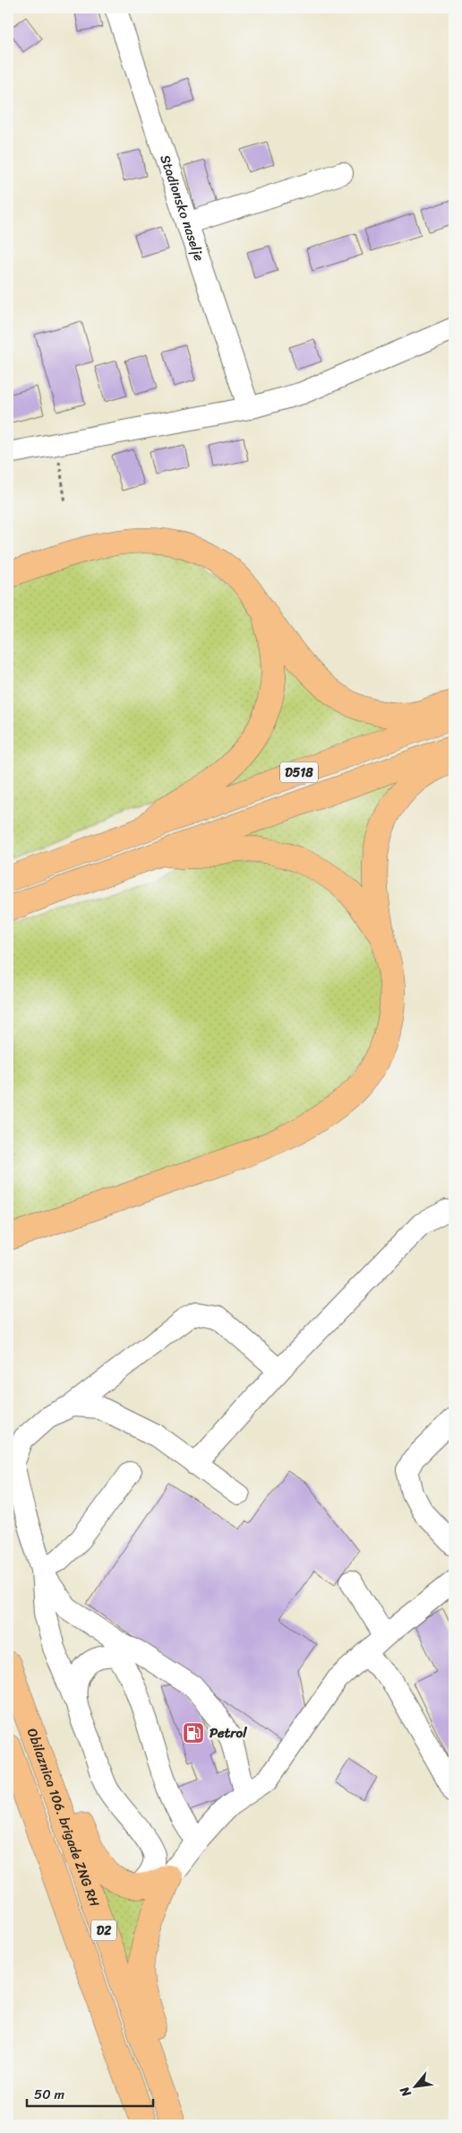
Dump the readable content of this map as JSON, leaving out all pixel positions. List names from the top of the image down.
{
  "streets": {
    "main road": ["D518", "Obilaznica 106. brigade ZNG RH", "D2"],
    "street": ["Stadionsko naselje"]
  },
  "places": {
    "fuel station": ["Petrol"]
  },
  "scale_bar": "50 m",
  "north": "bottom left"
}
